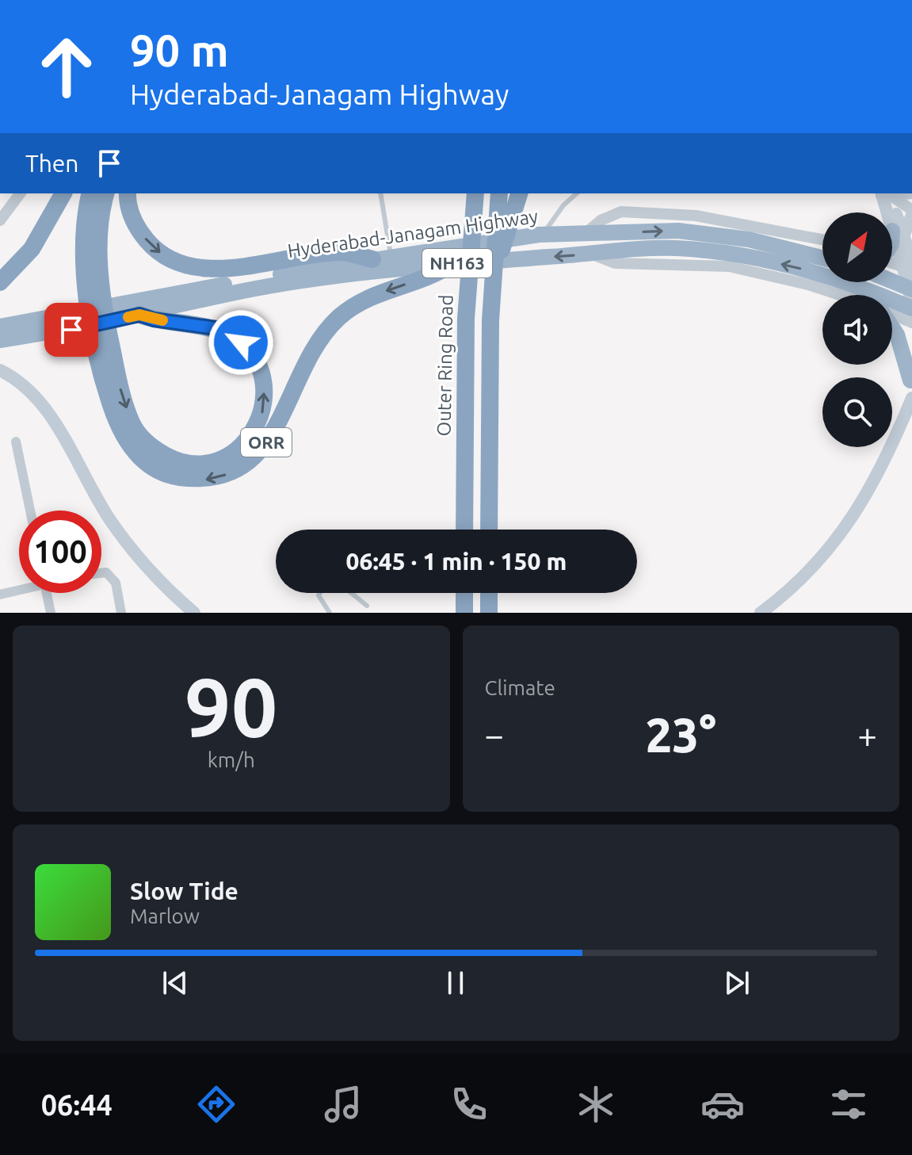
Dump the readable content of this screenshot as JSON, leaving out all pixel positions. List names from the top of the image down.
{
  "streets": {
    "highway": [
      "Hyderabad-Janagam Highway",
      "NH163",
      "Outer Ring Road",
      "ORR"
    ]
  },
  "crossings": [
    ["Hyderabad-Janagam Highway", "ORR"]
  ],
  "north": "top right",
  "page": {
    "turn": ["90 m", "Hyderabad-Janagam Highway"],
    "then": "Then",
    "limit": "100",
    "trip": "06:45 · 1 min · 150 m",
    "tile": [
      ["90", "km/h"],
      "Climate"
    ],
    "heat": ["−", "23°", "+"],
    "song": ["Slow Tide", "Marlow"],
    "tabs": "06:44"
  }
}
